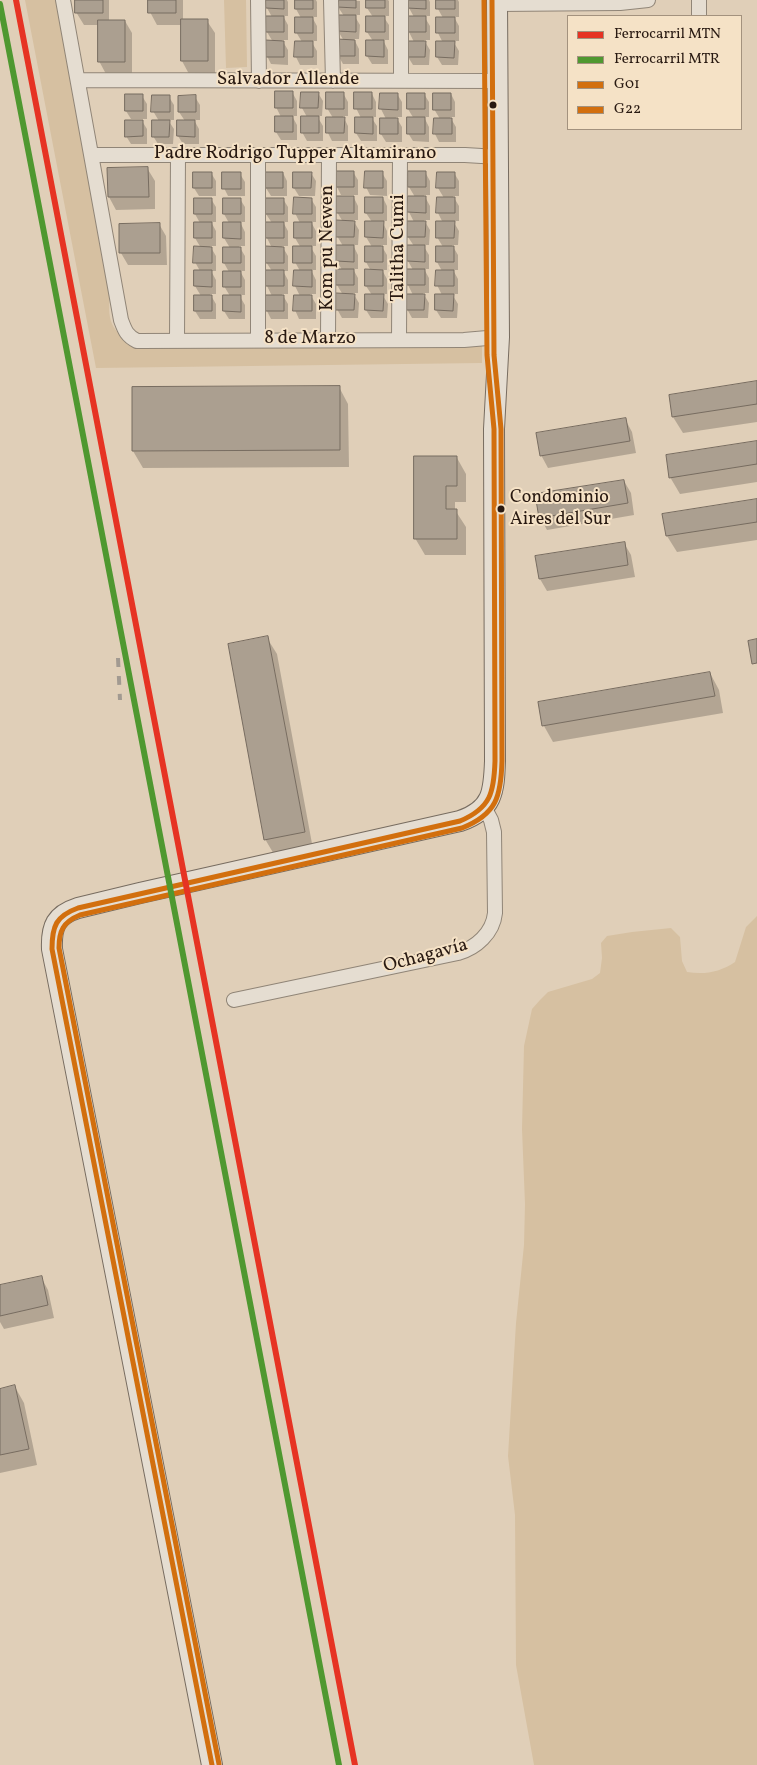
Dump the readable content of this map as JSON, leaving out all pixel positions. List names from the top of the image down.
{
  "streets": {
    "street": [
      "Salvador Allende",
      "Padre Rodrigo Tupper Altamirano",
      "Kom pu Newen",
      "Talitha Cumi",
      "8 de Marzo",
      "Ochagavía"
    ]
  },
  "crossings": [
    ["Padre Rodrigo Tupper Altamirano", "Kom pu Newen"],
    ["Padre Rodrigo Tupper Altamirano", "Talitha Cumi"],
    ["Padre Rodrigo Tupper Altamirano", "8 de Marzo"],
    ["Kom pu Newen", "8 de Marzo"],
    ["Talitha Cumi", "8 de Marzo"]
  ],
  "places": ["Condominio Aires del Sur"],
  "lines": [
    "rail line MTN",
    "transit line G01",
    "transit line G22",
    "rail line MTR"
  ],
  "legend": [
    "Ferrocarril MTN",
    "Ferrocarril MTR",
    "G01",
    "G22"
  ]
}
